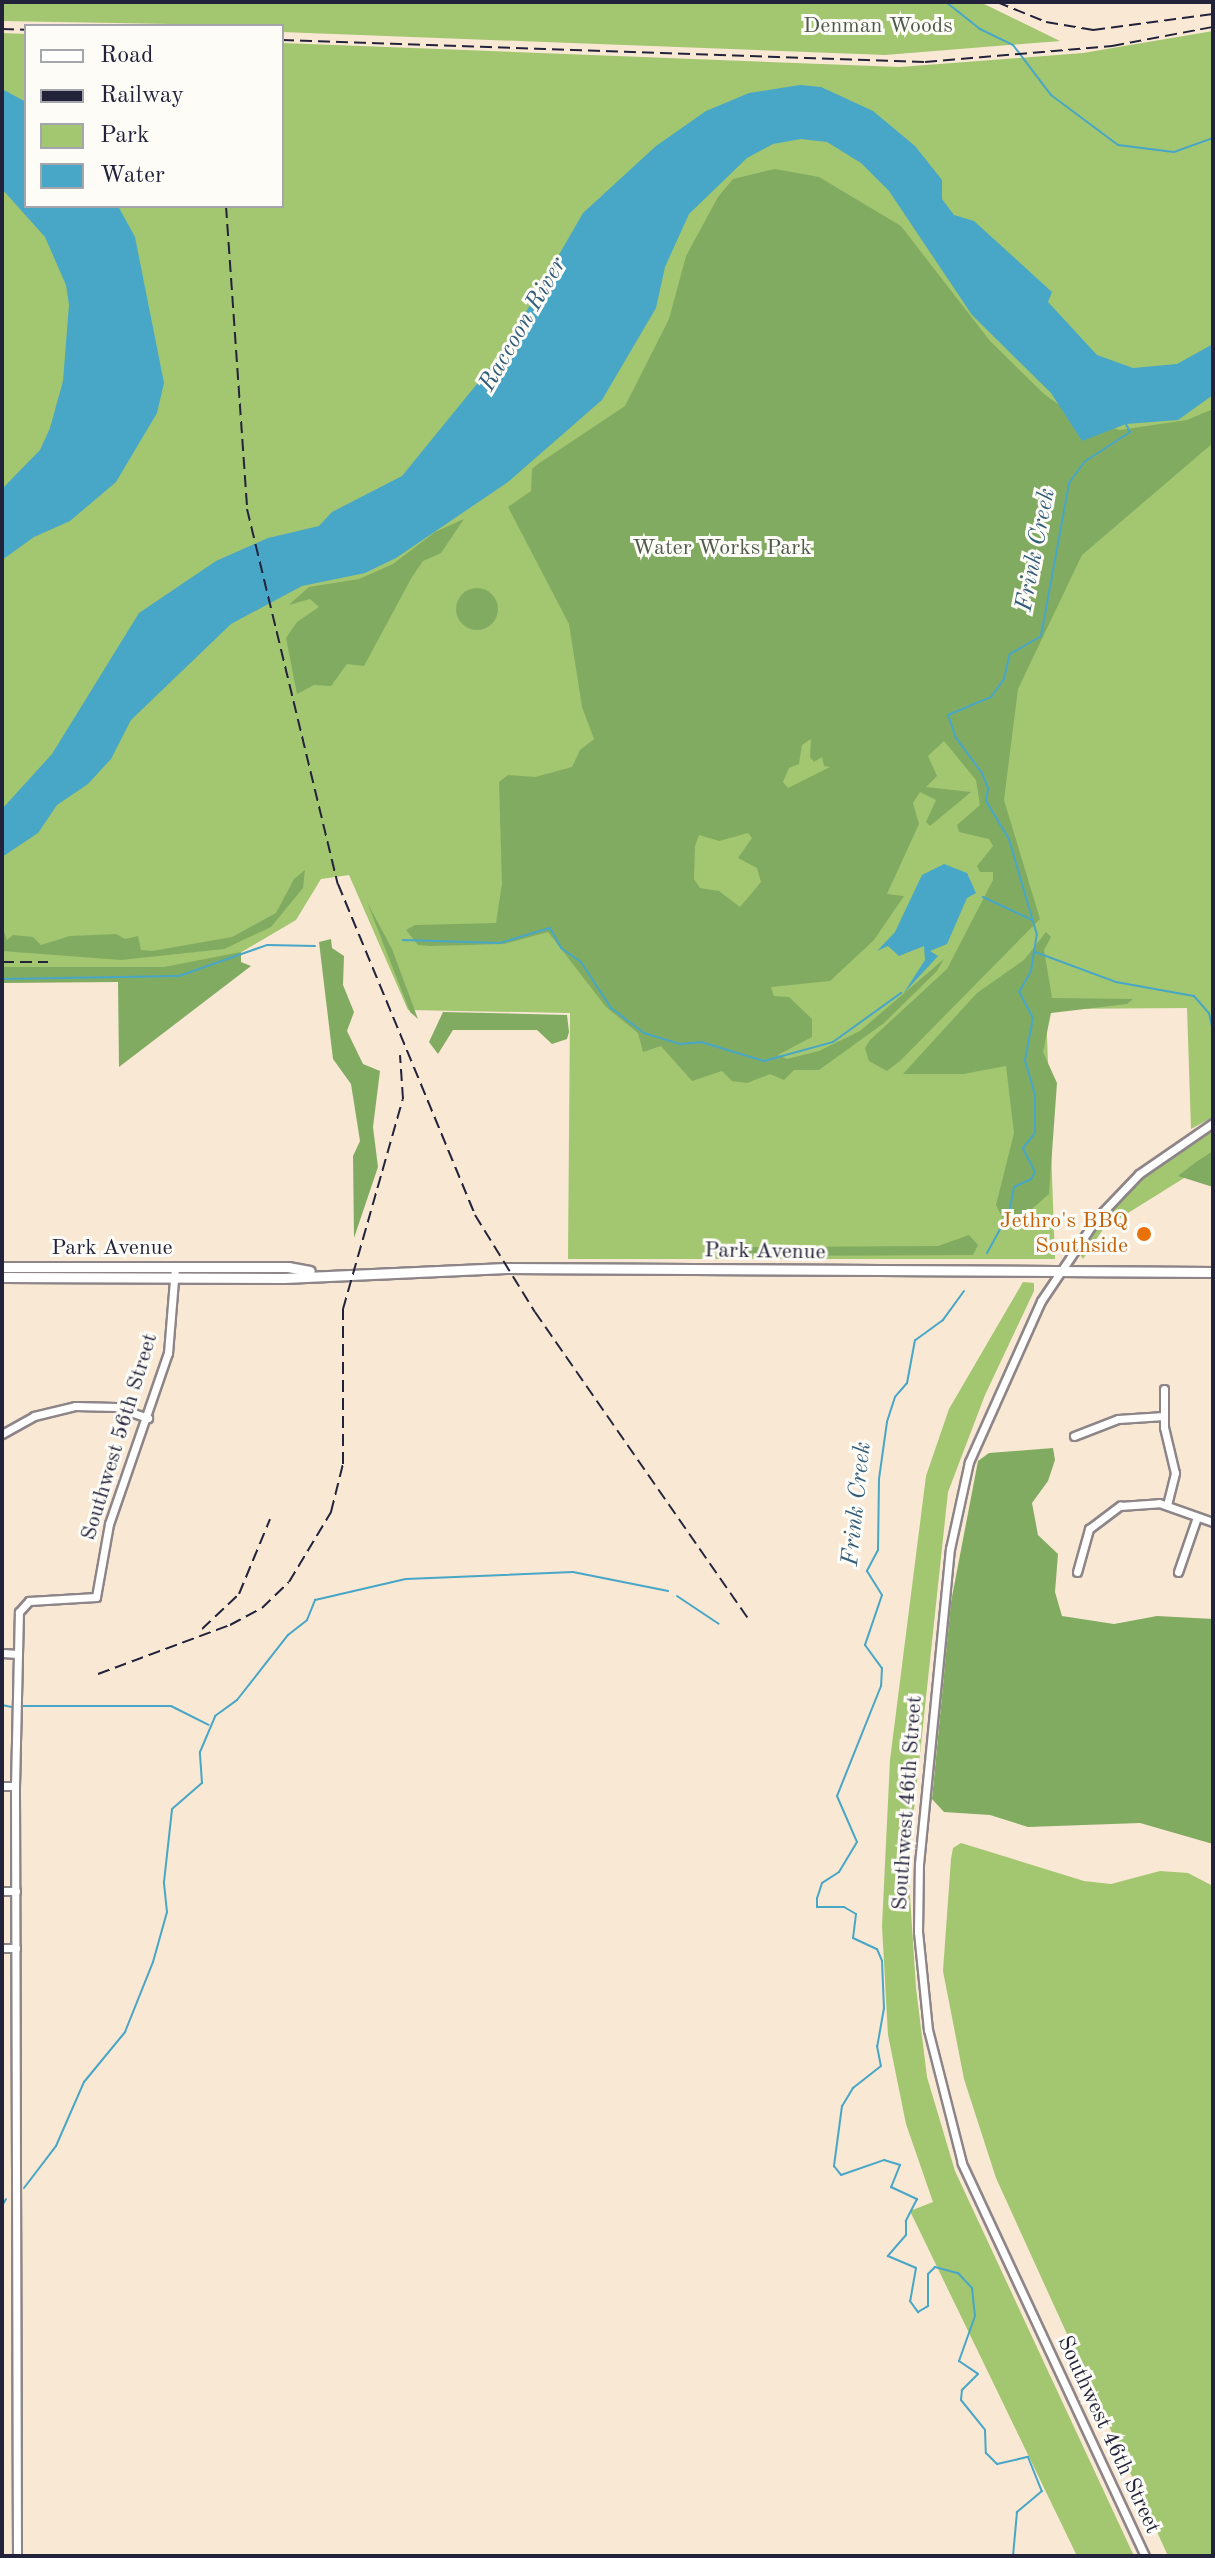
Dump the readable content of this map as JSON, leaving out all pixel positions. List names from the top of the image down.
{
  "streets": {
    "main road": ["Park Avenue"],
    "street": ["Southwest 56th Street", "Southwest 46th Street"]
  },
  "crossings": [
    ["Park Avenue", "Southwest 56th Street"],
    ["Park Avenue", "Southwest 46th Street"]
  ],
  "water": ["Raccoon River", "Frink Creek"],
  "parks": ["Denman Woods", "Water Works Park"],
  "places": ["Jethro's BBQ Southside"],
  "legend": [
    "Road",
    "Railway",
    "Park",
    "Water"
  ]
}
